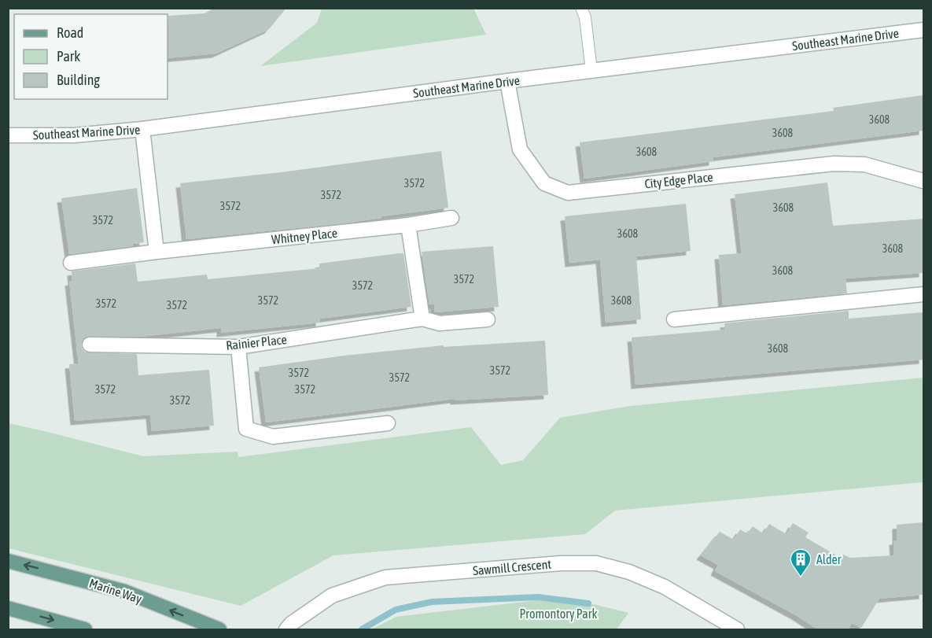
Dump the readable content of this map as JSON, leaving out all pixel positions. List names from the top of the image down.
{
  "streets": {
    "main road": ["Marine Way"],
    "street": [
      "Southeast Marine Drive",
      "City Edge Place",
      "Whitney Place",
      "Rainier Place",
      "Sawmill Crescent"
    ]
  },
  "crossings": [
    ["Southeast Marine Drive", "City Edge Place"]
  ],
  "parks": ["Promontory Park"],
  "places": {
    "building": ["Alder"]
  },
  "house_numbers": [
    "3608",
    "3608",
    "3608",
    "3572",
    "3572",
    "3572",
    "3608",
    "3572",
    "3608",
    "3608",
    "3608",
    "3572",
    "3572",
    "3572",
    "3608",
    "3572",
    "3572",
    "3608",
    "3572",
    "3572",
    "3572",
    "3572",
    "3572",
    "3572"
  ],
  "legend": ["Road", "Park", "Building"]
}
